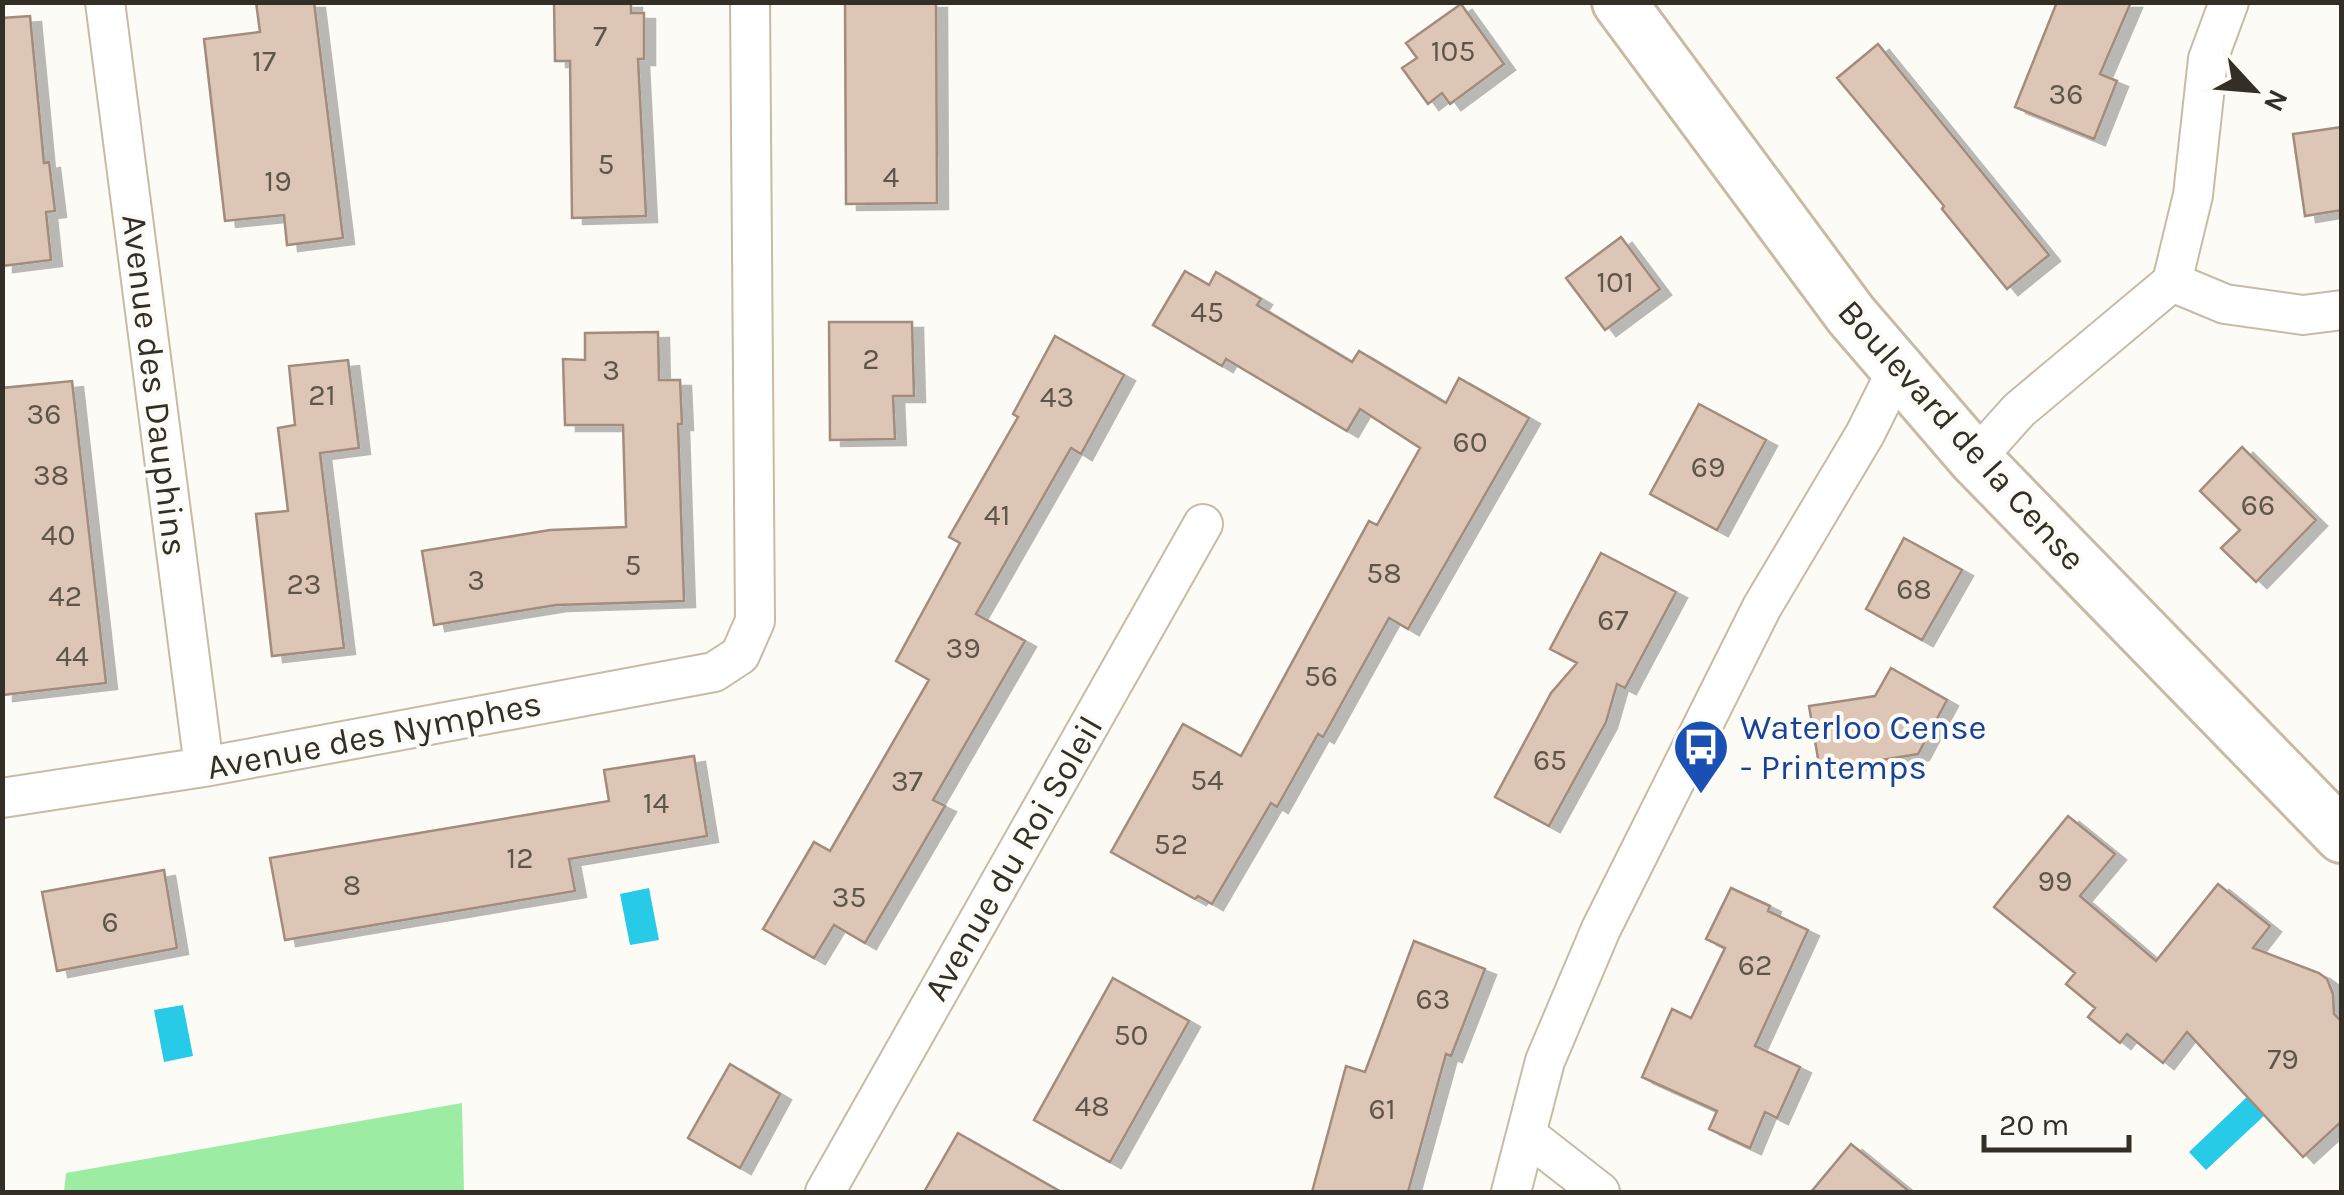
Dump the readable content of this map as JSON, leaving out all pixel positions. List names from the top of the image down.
{
  "streets": {
    "main road": ["Boulevard de la Cense"],
    "street": ["Avenue des Dauphins", "Avenue des Nymphes", "Avenue du Roi Soleil"]
  },
  "crossings": [
    ["Avenue des Dauphins", "Avenue des Nymphes"]
  ],
  "places": {
    "bus stop": ["Waterloo Cense - Printemps"]
  },
  "house_numbers": [
    "7",
    "105",
    "17",
    "36",
    "5",
    "4",
    "19",
    "101",
    "45",
    "2",
    "3",
    "21",
    "43",
    "36",
    "60",
    "69",
    "38",
    "66",
    "41",
    "40",
    "5",
    "58",
    "3",
    "23",
    "68",
    "42",
    "67",
    "39",
    "44",
    "56",
    "65",
    "54",
    "37",
    "14",
    "52",
    "12",
    "99",
    "8",
    "35",
    "6",
    "62",
    "63",
    "50",
    "79",
    "48",
    "61"
  ],
  "scale_bar": "20 m",
  "north": "bottom right"
}
